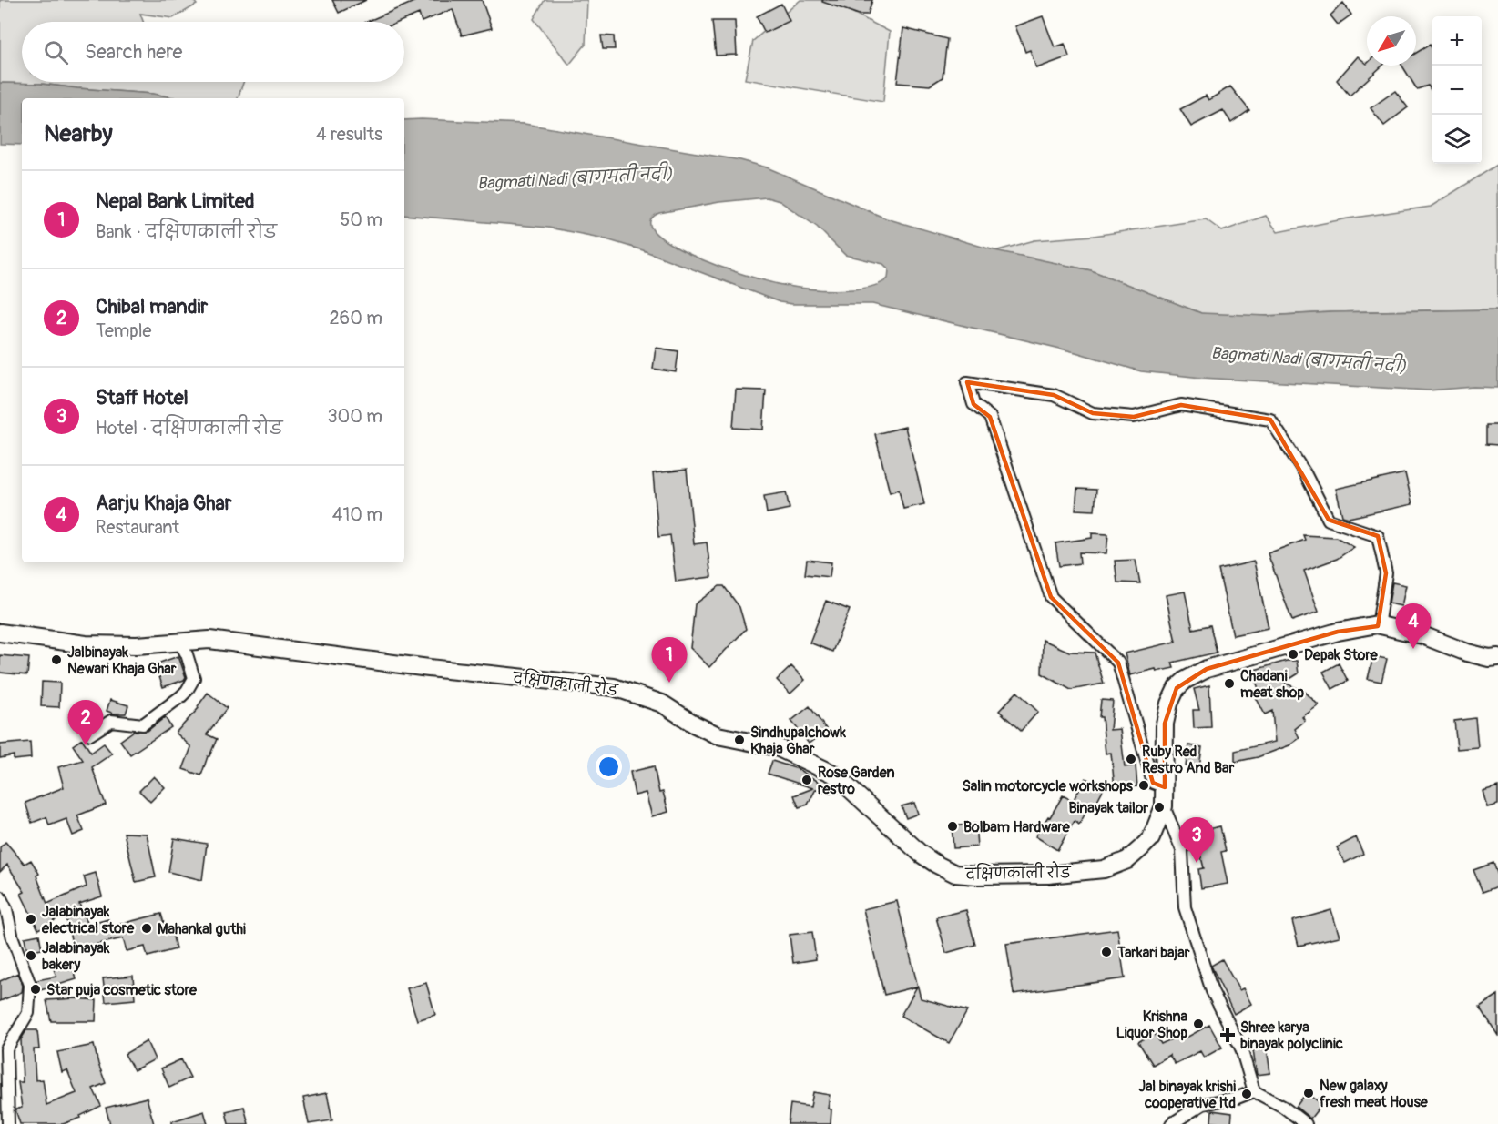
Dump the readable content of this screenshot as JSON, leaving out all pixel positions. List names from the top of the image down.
{
  "streets": {
    "main road": ["दक्षिणकाली रोड"]
  },
  "water": ["Bagmati Nadi (बागमती नदी)"],
  "places": {
    "other": [
      "Depak Store",
      "Jalbinayak Newari Khaja Ghar",
      "Chadani meat shop",
      "Sindhupalchowk Khaja Ghar",
      "Ruby Red Restro And Bar",
      "Rose Garden restro",
      "Salin motorcycle workshops",
      "Binayak tailor",
      "Bolbam Hardware",
      "Jalabinayak electrical store",
      "Mahankal guthi",
      "Tarkari bajar",
      "Jalabinayak bakery",
      "Star puja cosmetic store",
      "Krishna Liquor Shop",
      "New galaxy fresh meat House",
      "Jal binayak krishi cooperative ltd"
    ],
    "health": ["Shree karya binayak polyclinic"]
  },
  "north": "bottom left",
  "page": {
    "map_buttons": ["+", "−"],
    "search": "Search here",
    "heading": ["Nearby", "4 results"],
    "list": [
      {
        "mark": "1",
        "name": "Nepal Bank Limited",
        "note": "Bank · दक्षिणकाली रोड",
        "value": "50 m"
      },
      {
        "mark": "2",
        "name": "Chibal mandir",
        "note": "Temple",
        "value": "260 m"
      },
      {
        "mark": "3",
        "name": "Staff Hotel",
        "note": "Hotel · दक्षिणकाली रोड",
        "value": "300 m"
      },
      {
        "mark": "4",
        "name": "Aarju Khaja Ghar",
        "note": "Restaurant",
        "value": "410 m"
      }
    ],
    "pins": [
      "4",
      "1",
      "2",
      "3"
    ]
  }
}
